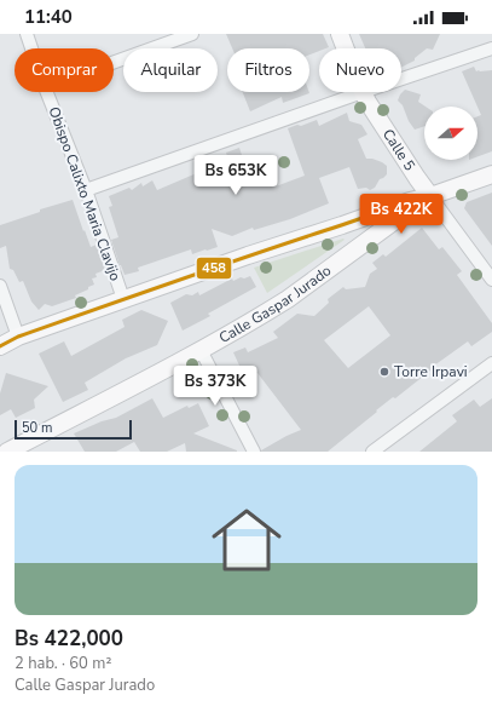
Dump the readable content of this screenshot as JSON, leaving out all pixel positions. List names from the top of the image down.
{
  "streets": {
    "main road": ["Calle 5", "Calle Gaspar Jurado"],
    "street": ["Obispo Calixto Maria Clavijo"]
  },
  "crossings": [
    ["Calle 5", "Calle Gaspar Jurado"]
  ],
  "places": ["Torre Irpavi"],
  "lines": ["transit line 458"],
  "scale_bar": "50 m",
  "north": "right",
  "page": {
    "status": "11:40",
    "chip": [
      "Comprar",
      "Alquilar",
      "Filtros",
      "Nuevo"
    ],
    "price": ["Bs 653K", "Bs 422K", "Bs 373K"],
    "scale": "50 m",
    "list": [
      {
        "name": "Bs 422,000",
        "note": "2 hab. · 60 m² · Calle Gaspar Jurado"
      }
    ]
  }
}
